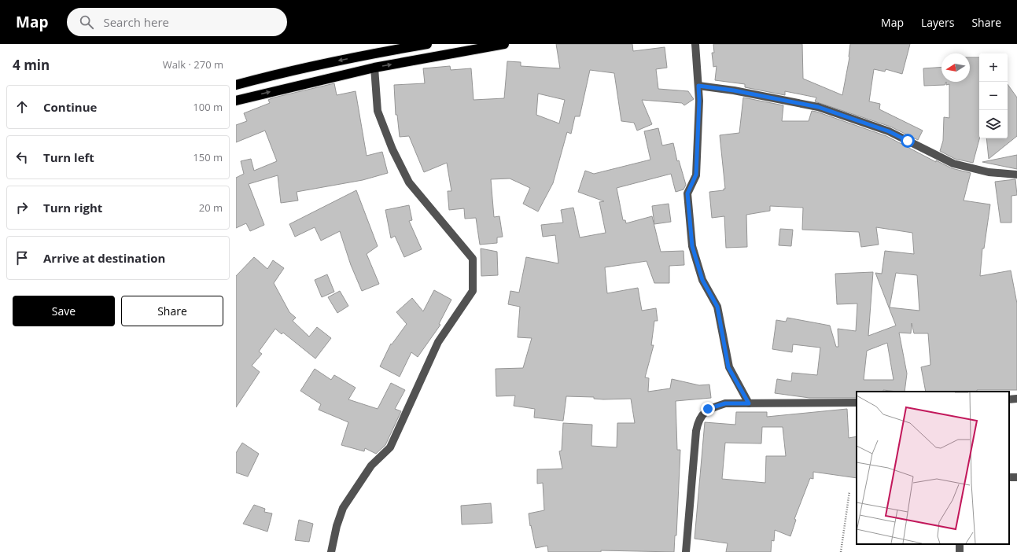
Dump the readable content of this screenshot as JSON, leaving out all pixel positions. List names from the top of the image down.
{
  "north": "left",
  "page": {
    "header": "Map",
    "search": "Search here",
    "nav": ["Map", "Layers", "Share"],
    "heading": ["4 min", "Walk · 270 m"],
    "map_buttons": ["+", "−"],
    "list": [
      ["Continue", "100 m"],
      ["Turn left", "150 m"],
      ["Turn right", "20 m"],
      "Arrive at destination"
    ],
    "buttons": ["Save", "Share"]
  }
}
